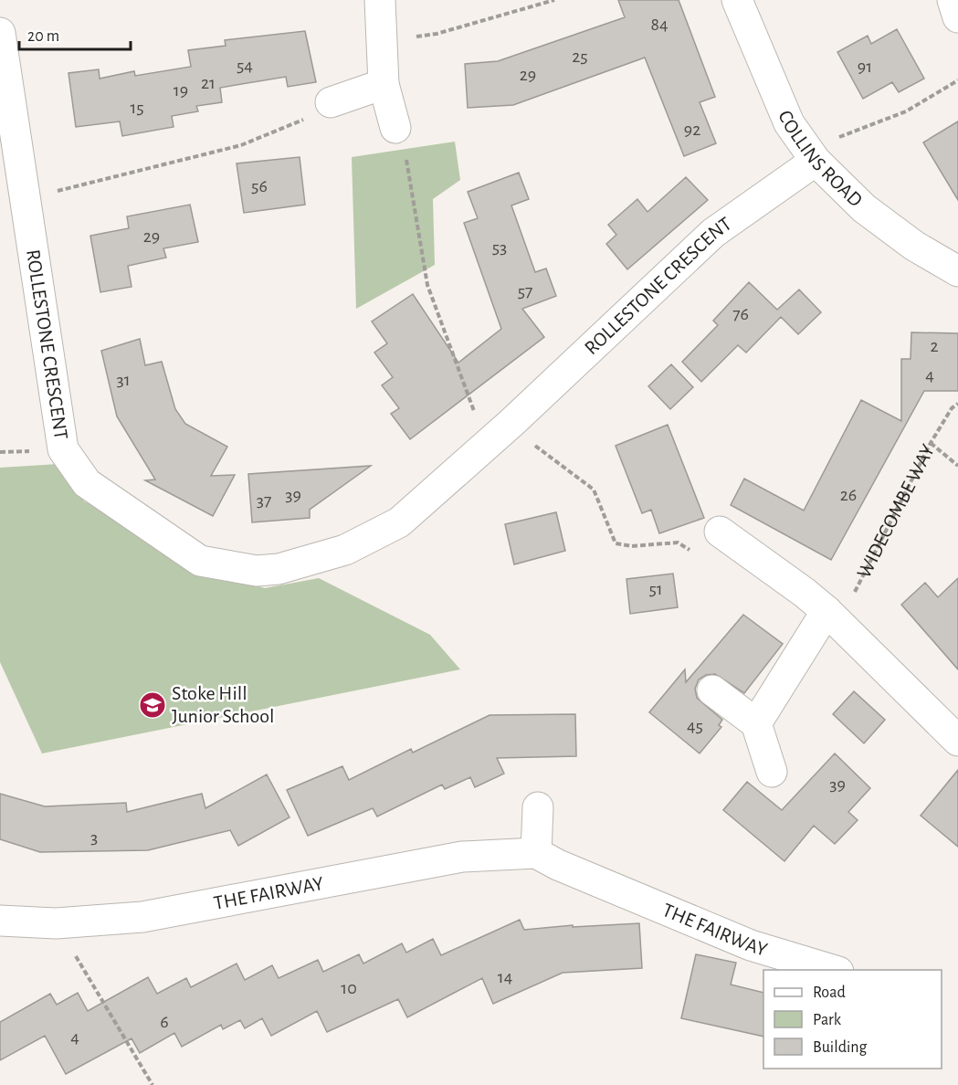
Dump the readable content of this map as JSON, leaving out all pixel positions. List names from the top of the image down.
{
  "streets": {
    "street": ["COLLINS ROAD", "ROLLESTONE CRESCENT", "THE FAIRWAY"],
    "path": ["WIDECOMBE WAY"]
  },
  "crossings": [
    ["COLLINS ROAD", "ROLLESTONE CRESCENT"]
  ],
  "places": {
    "school or university": ["Stoke Hill Junior School"]
  },
  "house_numbers": [
    "84",
    "25",
    "54",
    "91",
    "29",
    "21",
    "19",
    "15",
    "92",
    "56",
    "29",
    "53",
    "57",
    "76",
    "2",
    "4",
    "31",
    "39",
    "26",
    "37",
    "51",
    "45",
    "39",
    "3",
    "14",
    "10",
    "6",
    "4"
  ],
  "legend": ["Road", "Park", "Building"],
  "scale_bar": "20 m"
}
